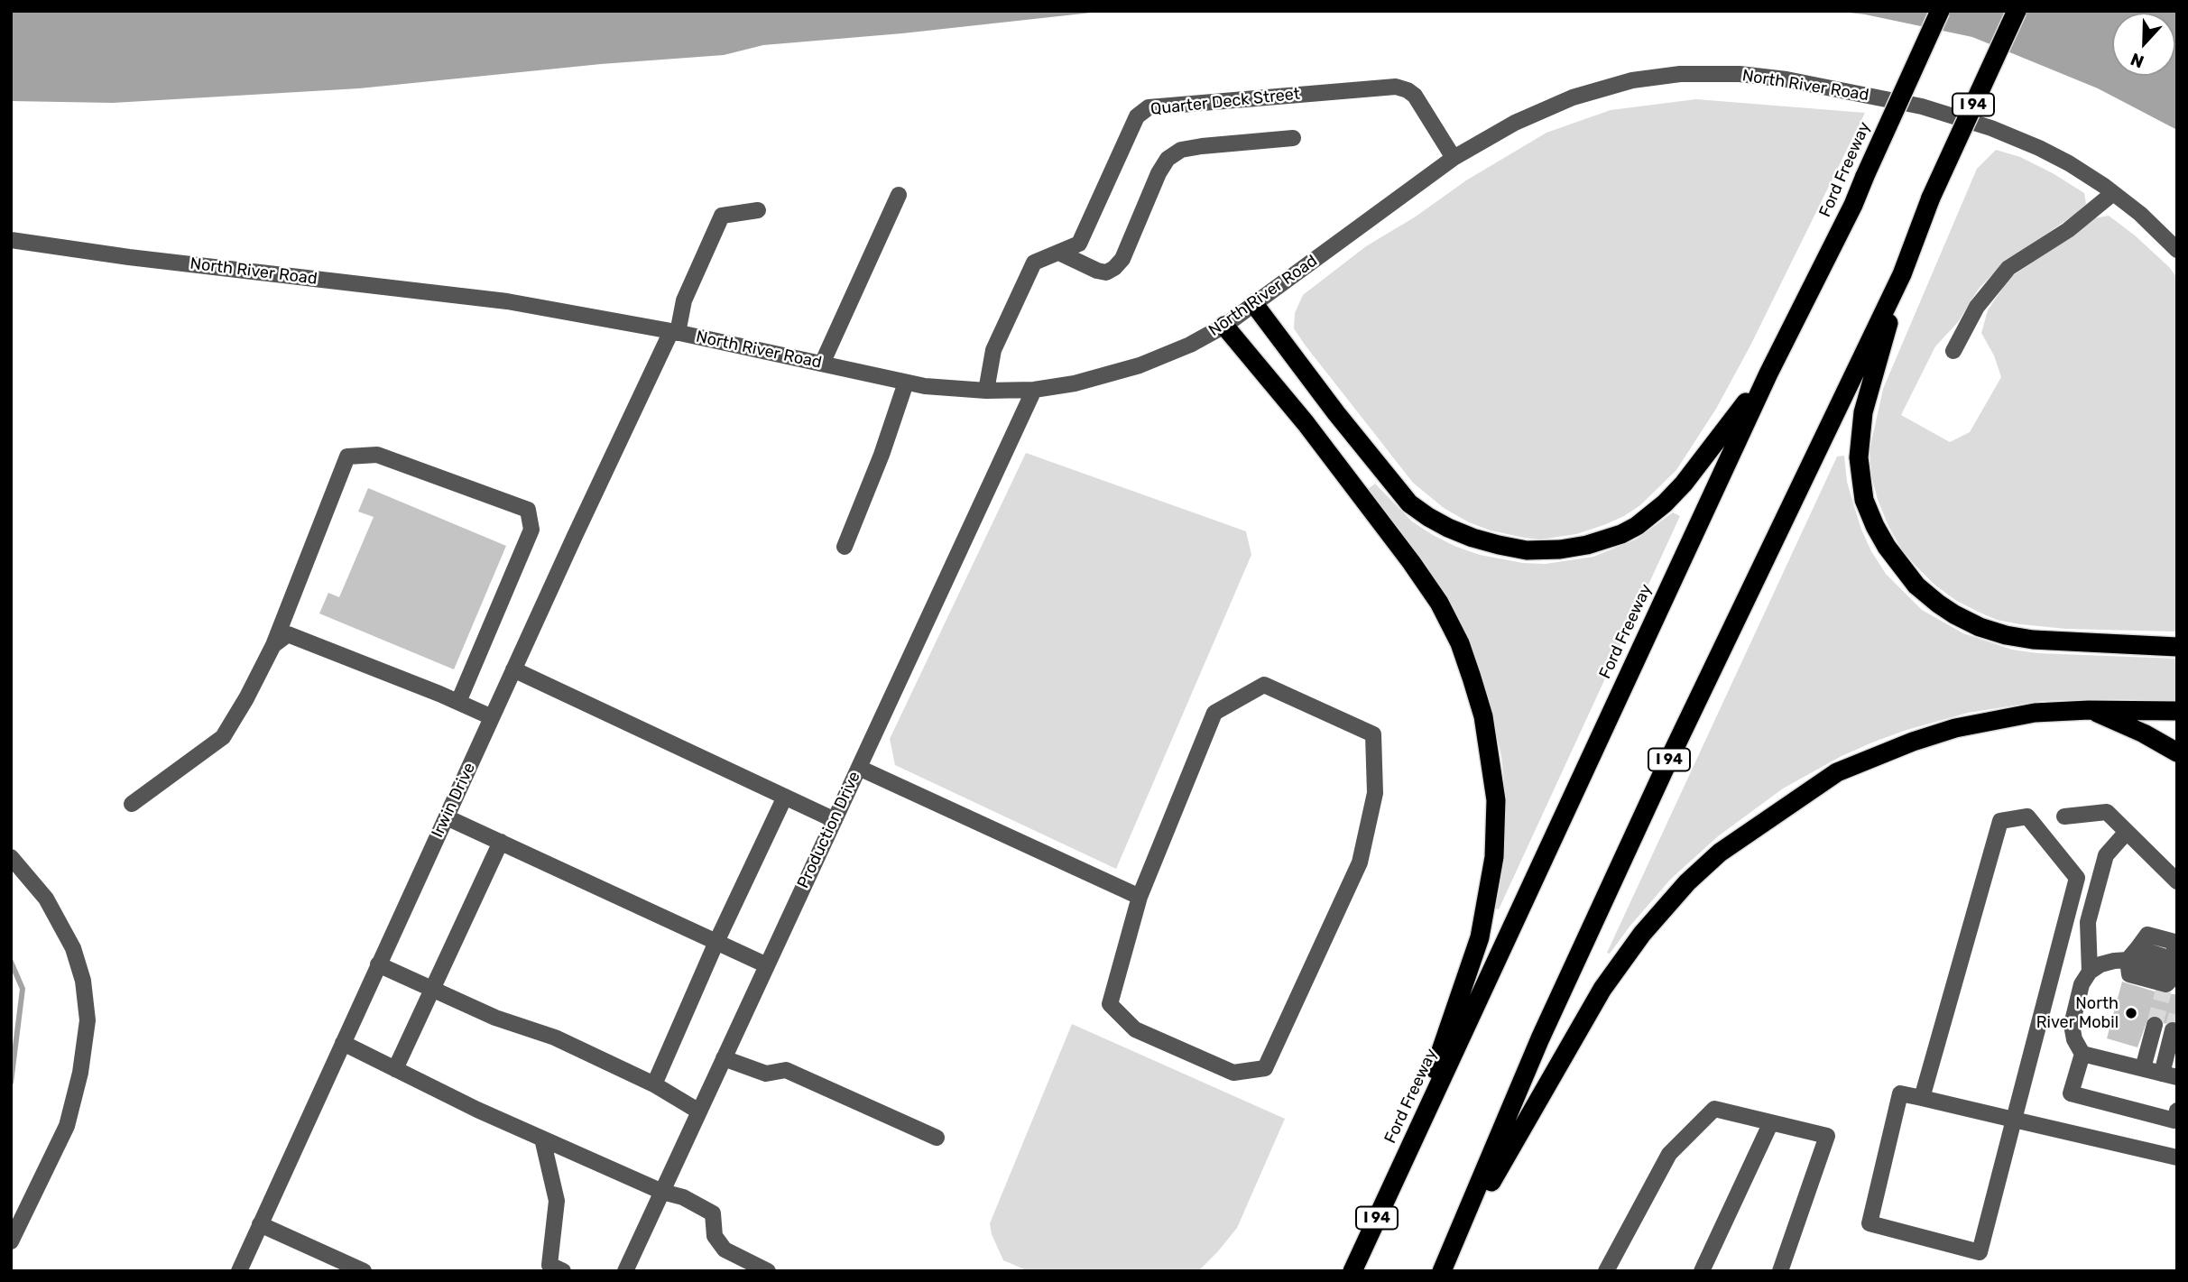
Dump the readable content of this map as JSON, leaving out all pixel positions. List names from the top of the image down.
{
  "streets": {
    "highway": ["I 94", "Ford Freeway"],
    "street": [
      "North River Road",
      "Quarter Deck Street",
      "Irwin Drive",
      "Production Drive"
    ]
  },
  "crossings": [
    ["North River Road", "Quarter Deck Street"],
    ["North River Road", "Irwin Drive"],
    ["North River Road", "Production Drive"]
  ],
  "places": ["North River Mobil"],
  "north": "bottom"
}
